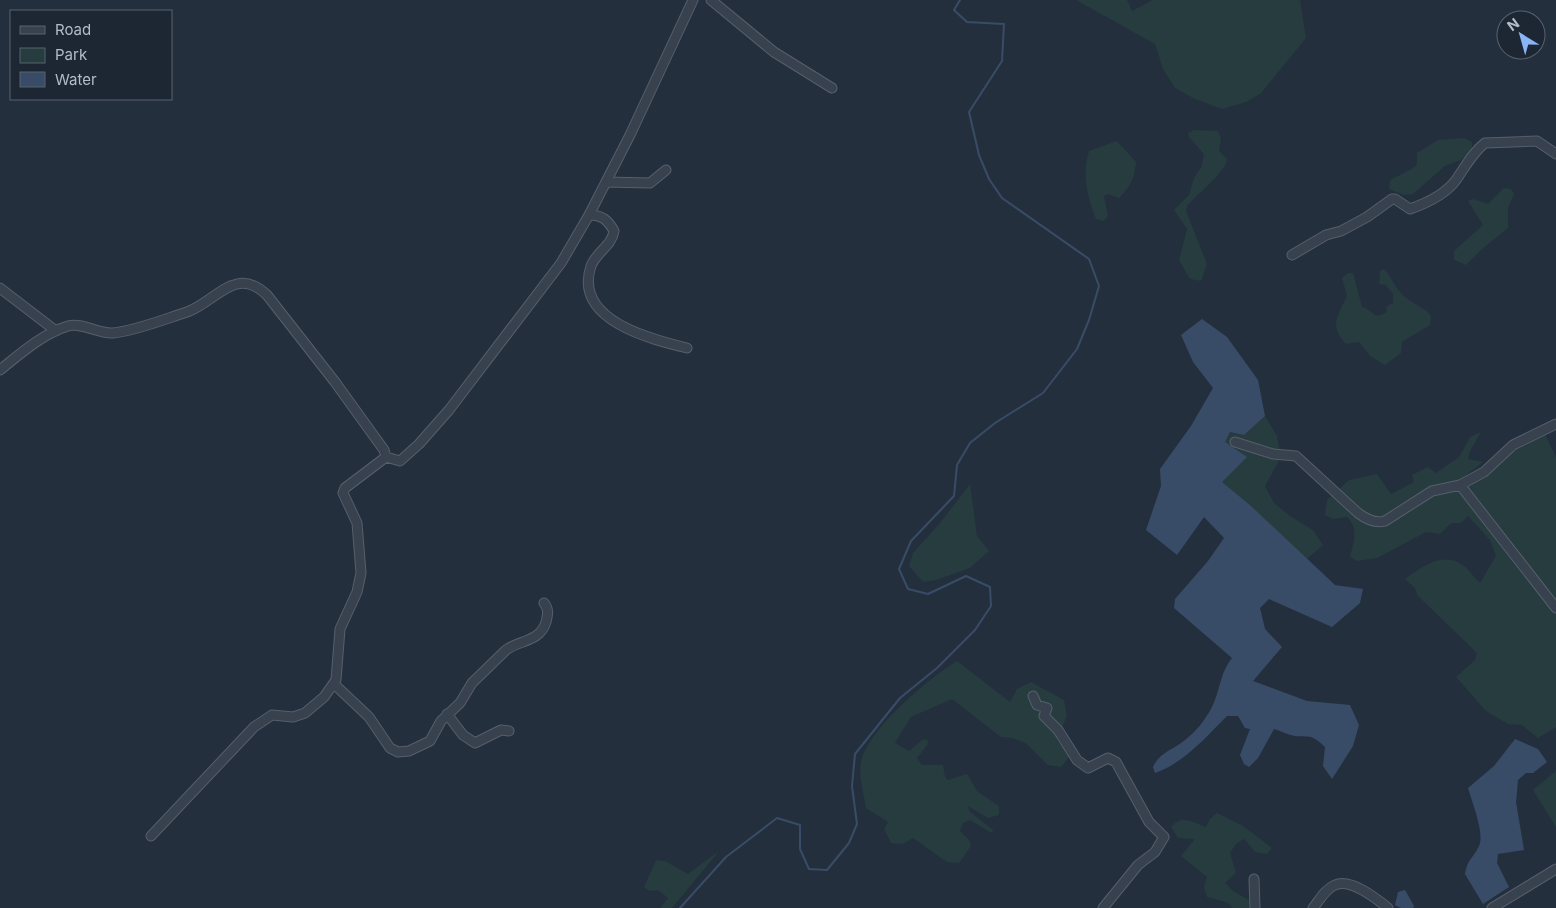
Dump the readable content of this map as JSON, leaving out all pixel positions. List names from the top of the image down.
{
  "legend": ["Road", "Park", "Water"],
  "north": "top left"
}
